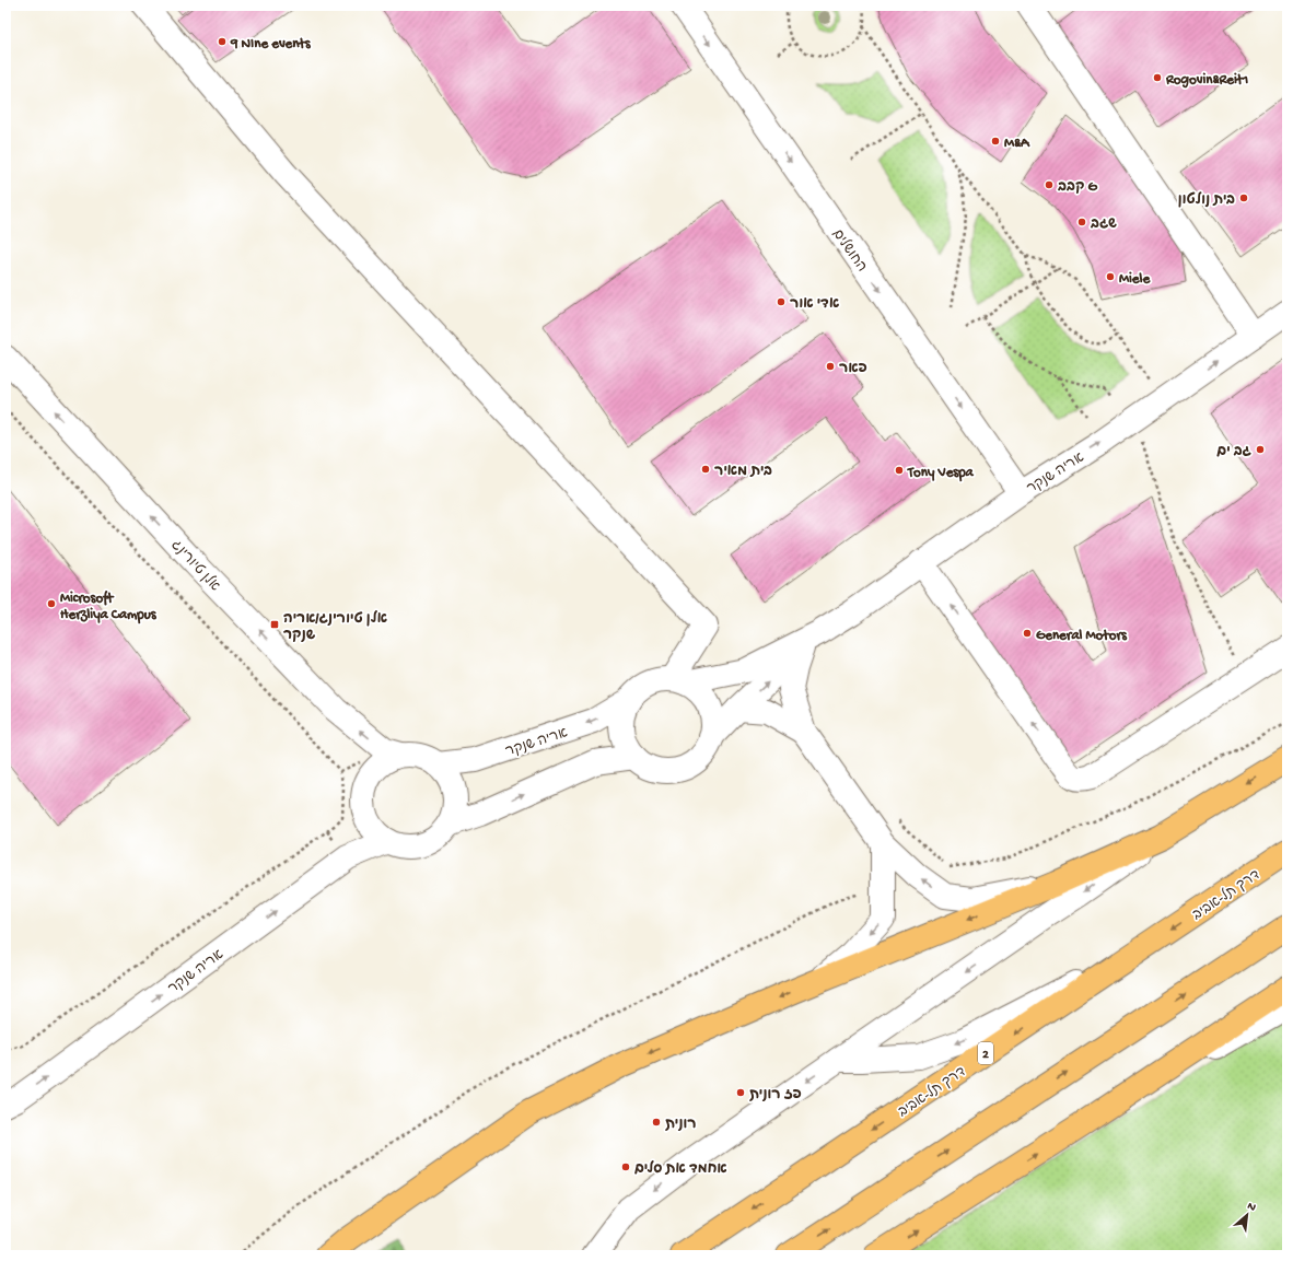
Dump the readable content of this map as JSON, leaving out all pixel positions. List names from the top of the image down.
{
  "streets": {
    "main road": ["דרך תל-אביב", "2"],
    "street": ["החושלים", "אריה שנקר", "אלן טיורינג"]
  },
  "crossings": [
    ["החושלים", "אריה שנקר"],
    ["אריה שנקר", "אלן טיורינג"]
  ],
  "one_way": ["החושלים", "אלן טיורינג"],
  "places": {
    "other": [
      "9 NIne events",
      "Rogovin&Reit1",
      "M&A",
      "קבב G",
      "בית נולטון",
      "שגב",
      "Miele",
      "אדי אור",
      "פאר",
      "גב ים",
      "בית מאיר",
      "Tony Vespa",
      "Microsoft Herzliya Campus",
      "General Motors",
      "פז רונית",
      "רונית",
      "אחמד את סלים"
    ],
    "transit": ["אלן טיורינג/אריה שנקר"]
  },
  "north": "top right"
}
